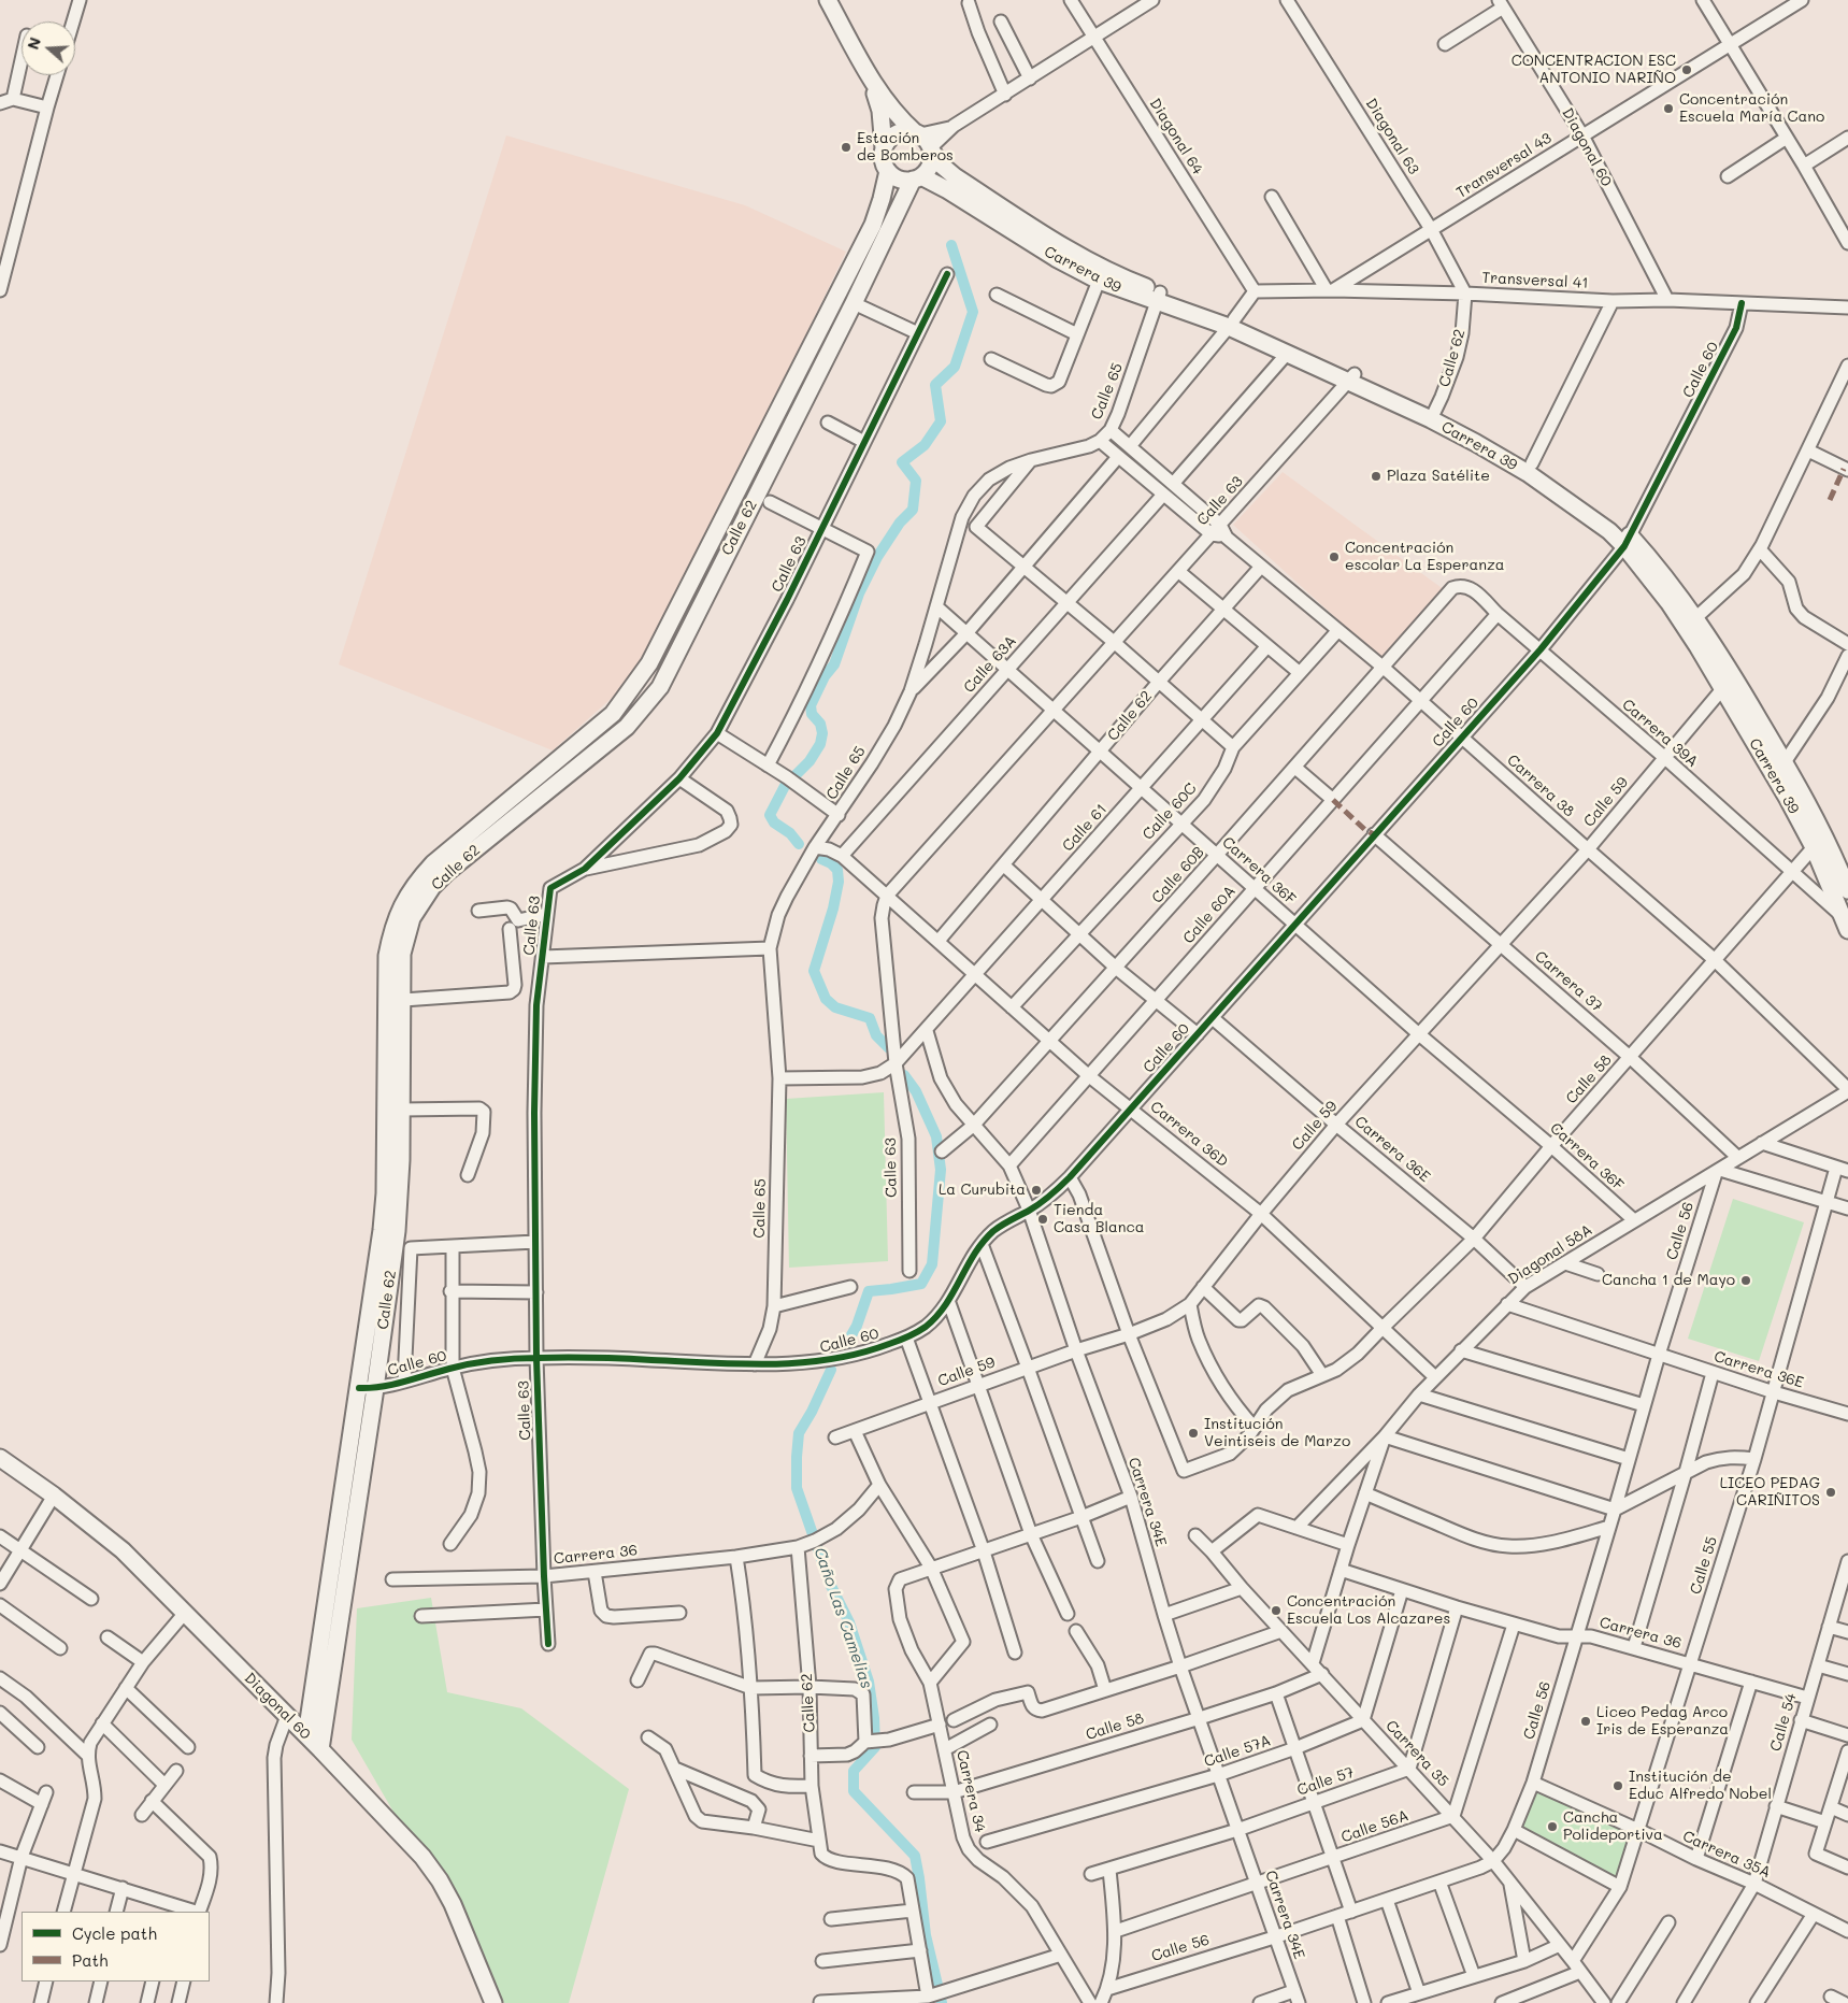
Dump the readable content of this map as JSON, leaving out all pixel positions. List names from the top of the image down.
{
  "streets": {
    "main road": ["Diagonal 60", "Carrera 39", "Calle 62"],
    "street": [
      "Diagonal 64",
      "Diagonal 63",
      "Transversal 43",
      "Transversal 41",
      "Calle 60",
      "Calle 65",
      "Calle 63",
      "Calle 63A",
      "Carrera 39A",
      "Carrera 38",
      "Calle 59",
      "Calle 60C",
      "Calle 61",
      "Carrera 36F",
      "Calle 60B",
      "Calle 60A",
      "Carrera 37",
      "Calle 58",
      "Carrera 36D",
      "Carrera 36E",
      "Calle 56",
      "Diagonal 58A",
      "Carrera 34E",
      "Carrera 36",
      "Calle 55",
      "Calle 54",
      "Calle 57A",
      "Carrera 35",
      "Calle 57",
      "Carrera 34",
      "Calle 56A",
      "Carrera 35A"
    ]
  },
  "crossings": [
    ["Diagonal 64", "Transversal 41"],
    ["Diagonal 63", "Transversal 43"],
    ["Diagonal 63", "Transversal 41"],
    ["Diagonal 63", "Calle 62"],
    ["Diagonal 60", "Transversal 43"],
    ["Diagonal 60", "Transversal 41"],
    ["Diagonal 60", "Calle 62"],
    ["Transversal 43", "Transversal 41"],
    ["Carrera 39", "Calle 62"],
    ["Carrera 39", "Calle 60"],
    ["Carrera 39", "Calle 65"],
    ["Carrera 39", "Calle 63"],
    ["Carrera 39", "Carrera 39A"],
    ["Carrera 39", "Calle 59"],
    ["Carrera 39", "Calle 58"],
    ["Transversal 41", "Calle 62"],
    ["Transversal 41", "Calle 60"],
    ["Calle 62", "Calle 60"],
    ["Calle 62", "Carrera 38"],
    ["Calle 62", "Carrera 36F"],
    ["Calle 62", "Carrera 36D"],
    ["Calle 62", "Carrera 36"],
    ["Calle 60", "Calle 65"],
    ["Calle 60", "Calle 63"],
    ["Calle 60", "Carrera 39A"],
    ["Calle 60", "Carrera 38"],
    ["Calle 60", "Carrera 36F"],
    ["Calle 60", "Carrera 37"],
    ["Calle 60", "Carrera 36D"],
    ["Calle 60", "Carrera 36E"],
    ["Calle 60", "Carrera 34E"],
    ["Calle 65", "Calle 63"],
    ["Calle 65", "Carrera 38"],
    ["Calle 65", "Carrera 36F"],
    ["Calle 65", "Carrera 36D"],
    ["Calle 63", "Carrera 38"],
    ["Calle 63", "Carrera 36F"],
    ["Calle 63", "Carrera 36D"],
    ["Calle 63", "Carrera 36"],
    ["Calle 63A", "Carrera 38"],
    ["Calle 63A", "Carrera 36F"],
    ["Calle 63A", "Carrera 36D"],
    ["Carrera 39A", "Calle 59"],
    ["Carrera 39A", "Calle 60B"],
    ["Carrera 39A", "Calle 60A"],
    ["Carrera 39A", "Calle 58"],
    ["Carrera 38", "Calle 59"],
    ["Carrera 38", "Calle 60C"],
    ["Carrera 38", "Calle 60B"],
    ["Carrera 38", "Calle 60A"],
    ["Carrera 38", "Calle 58"],
    ["Carrera 38", "Diagonal 58A"],
    ["Calle 59", "Carrera 36F"],
    ["Calle 59", "Carrera 37"],
    ["Calle 59", "Calle 58"],
    ["Calle 59", "Carrera 36D"],
    ["Calle 59", "Carrera 36E"],
    ["Calle 59", "Carrera 34E"],
    ["Calle 60C", "Carrera 36F"],
    ["Calle 60C", "Carrera 36D"],
    ["Calle 61", "Carrera 36F"],
    ["Calle 61", "Carrera 36D"],
    ["Calle 61", "Carrera 34E"],
    ["Carrera 36F", "Calle 60B"],
    ["Carrera 36F", "Calle 60A"],
    ["Carrera 36F", "Calle 58"],
    ["Carrera 36F", "Diagonal 58A"],
    ["Calle 60B", "Carrera 36D"],
    ["Calle 60B", "Carrera 34E"],
    ["Calle 60A", "Carrera 36D"],
    ["Calle 60A", "Carrera 34E"],
    ["Carrera 37", "Calle 58"],
    ["Carrera 37", "Diagonal 58A"],
    ["Calle 58", "Carrera 36D"],
    ["Calle 58", "Carrera 36E"],
    ["Calle 58", "Carrera 34E"],
    ["Calle 58", "Carrera 35"],
    ["Calle 58", "Carrera 34"],
    ["Carrera 36D", "Diagonal 58A"],
    ["Carrera 36E", "Calle 56"],
    ["Carrera 36E", "Diagonal 58A"],
    ["Carrera 36E", "Calle 55"],
    ["Calle 56", "Diagonal 58A"],
    ["Calle 56", "Carrera 34E"],
    ["Calle 56", "Carrera 36"],
    ["Calle 56", "Carrera 35"],
    ["Calle 56", "Carrera 35A"],
    ["Carrera 34E", "Calle 57A"],
    ["Carrera 34E", "Calle 57"],
    ["Carrera 34E", "Calle 56A"],
    ["Carrera 36", "Calle 55"],
    ["Carrera 36", "Calle 54"],
    ["Calle 55", "Carrera 35"],
    ["Calle 55", "Carrera 35A"],
    ["Calle 54", "Carrera 35A"],
    ["Calle 57A", "Carrera 35"],
    ["Carrera 35", "Calle 57"],
    ["Carrera 35", "Calle 56A"]
  ],
  "water": ["Caño Las Camelias"],
  "places": [
    "CONCENTRACION ESC ANTONIO NARIÑO",
    "Concentración Escuela María Cano",
    "Estación de Bomberos",
    "Plaza Satélite",
    "Concentración escolar La Esperanza",
    "La Curubita",
    "Tienda Casa Blanca",
    "Cancha 1 de Mayo",
    "Institución Veintiseis de Marzo",
    "LICEO PEDAG CARIÑITOS",
    "Concentración Escuela Los Alcazares",
    "Liceo Pedag Arco Iris de Esperanza",
    "Institución de Educ Alfredo Nobel",
    "Cancha Polideportiva"
  ],
  "legend": ["Cycle path", "Path"],
  "north": "left"
}
